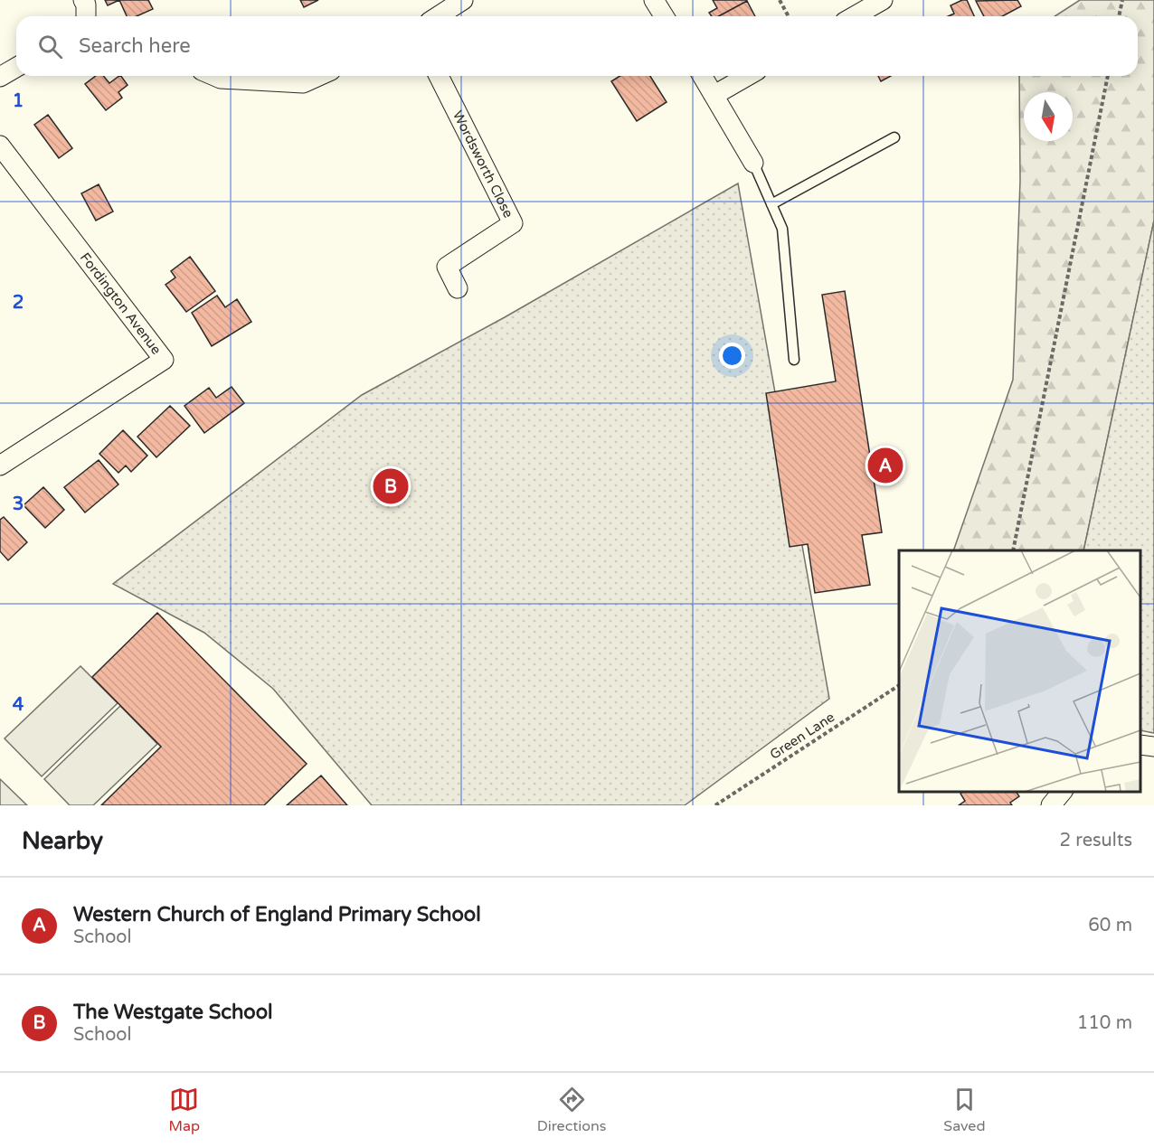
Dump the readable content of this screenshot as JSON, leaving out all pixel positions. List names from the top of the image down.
{
  "streets": {
    "street": ["Wordsworth Close", "Fordington Avenue"],
    "path": ["Green Lane"]
  },
  "north": "bottom",
  "page": {
    "search": "Search here",
    "pins": ["A", "B"],
    "heading": ["Nearby", "2 results"],
    "list": [
      {
        "mark": "A",
        "name": "Western Church of England Primary School",
        "note": "School",
        "value": "60 m"
      },
      {
        "mark": "B",
        "name": "The Westgate School",
        "note": "School",
        "value": "110 m"
      }
    ],
    "nav": ["Map", "Directions", "Saved"]
  },
  "grid": {
    "rows": [
      "1",
      "2",
      "3",
      "4"
    ]
  }
}
